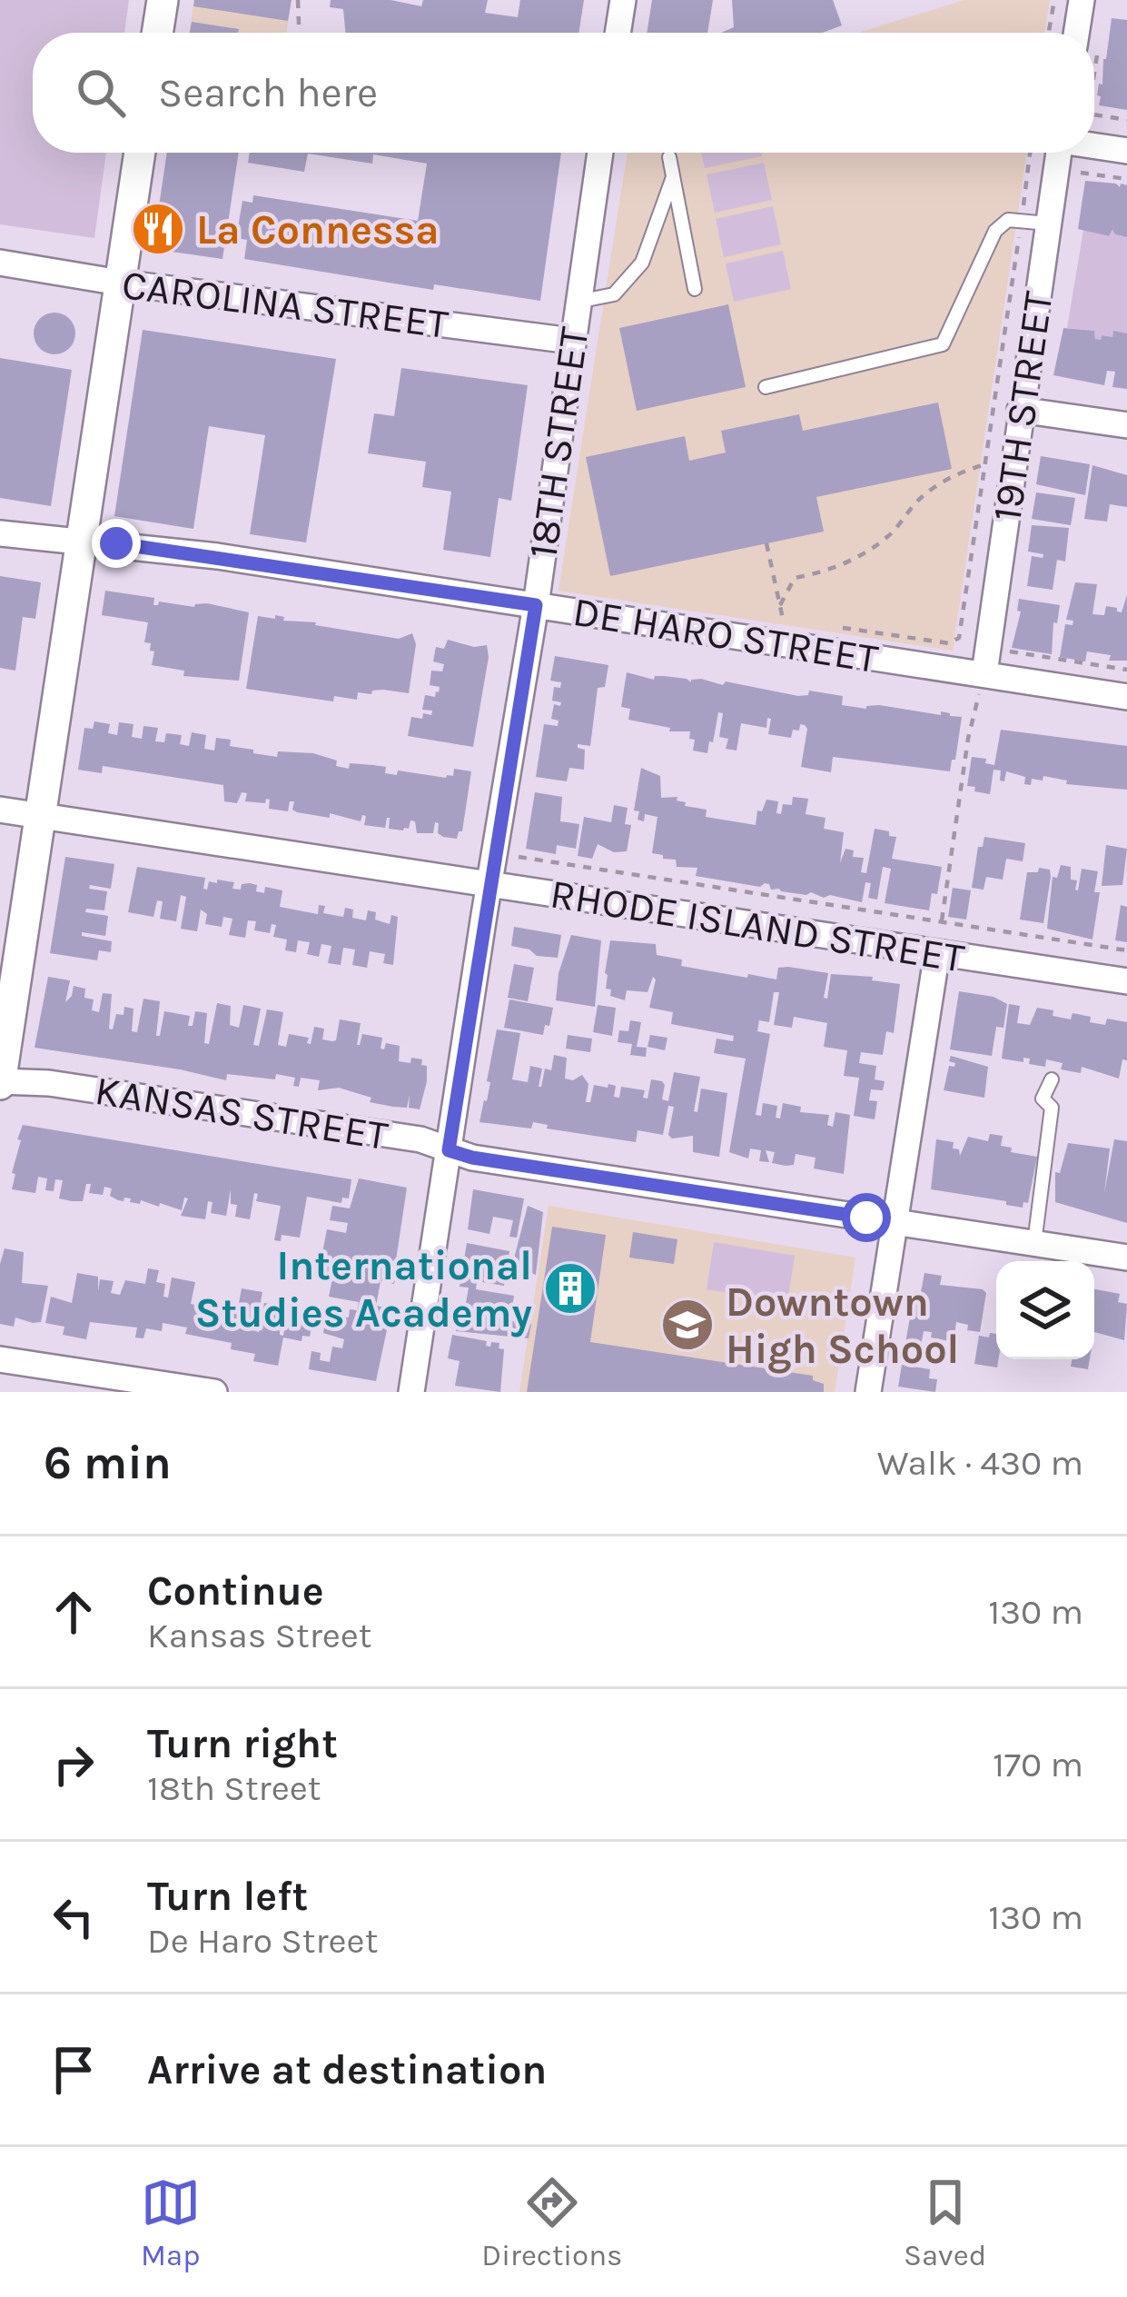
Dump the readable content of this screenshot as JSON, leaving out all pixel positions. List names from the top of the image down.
{
  "streets": {
    "street": [
      "CAROLINA STREET",
      "19TH STREET",
      "18TH STREET",
      "DE HARO STREET",
      "RHODE ISLAND STREET",
      "KANSAS STREET"
    ]
  },
  "crossings": [
    ["CAROLINA STREET", "18TH STREET"],
    ["19TH STREET", "DE HARO STREET"],
    ["18TH STREET", "DE HARO STREET"],
    ["18TH STREET", "RHODE ISLAND STREET"],
    ["18TH STREET", "KANSAS STREET"]
  ],
  "places": {
    "restaurant": ["La Connessa"],
    "building": ["International Studies Academy"],
    "school or university": ["Downtown High School"]
  },
  "page": {
    "search": "Search here",
    "heading": ["6 min", "Walk · 430 m"],
    "list": [
      ["Continue", "Kansas Street", "130 m"],
      ["Turn right", "18th Street", "170 m"],
      ["Turn left", "De Haro Street", "130 m"],
      "Arrive at destination"
    ],
    "nav": ["Map", "Directions", "Saved"]
  }
}
